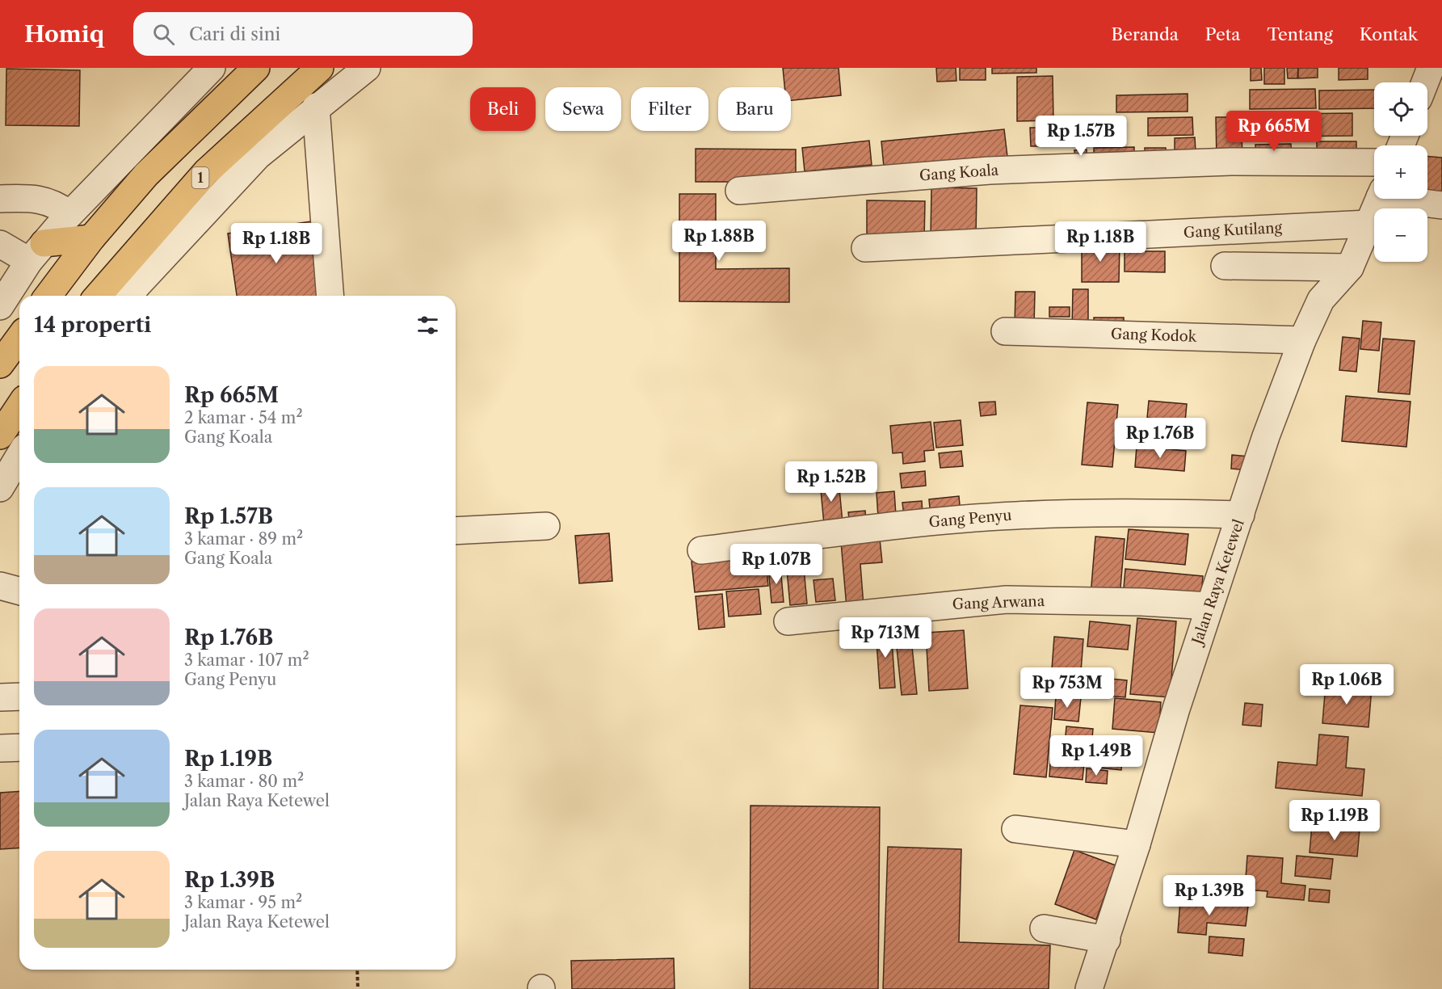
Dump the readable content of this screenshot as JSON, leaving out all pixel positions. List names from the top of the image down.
{
  "streets": {
    "highway": ["1"],
    "street": [
      "Gang Koala",
      "Gang Kutilang",
      "Gang Kodok",
      "Gang Penyu",
      "Jalan Raya Ketewel",
      "Gang Arwana"
    ]
  },
  "crossings": [
    ["Gang Kutilang", "Jalan Raya Ketewel"],
    ["Gang Kodok", "Jalan Raya Ketewel"],
    ["Gang Penyu", "Jalan Raya Ketewel"],
    ["Jalan Raya Ketewel", "Gang Arwana"]
  ],
  "page": {
    "header": "Homiq",
    "search": "Cari di sini",
    "nav": [
      "Beranda",
      "Peta",
      "Tentang",
      "Kontak"
    ],
    "map_buttons": ["+", "−"],
    "chip": [
      "Beli",
      "Sewa",
      "Filter",
      "Baru"
    ],
    "price": [
      "Rp 665M",
      "Rp 1.57B",
      "Rp 1.88B",
      "Rp 1.18B",
      "Rp 1.18B",
      "Rp 1.76B",
      "Rp 1.52B",
      "Rp 1.07B",
      "Rp 713M",
      "Rp 1.06B",
      "Rp 753M",
      "Rp 1.49B",
      "Rp 1.19B",
      "Rp 1.39B"
    ],
    "heading": "14 properti",
    "list": [
      {
        "name": "Rp 665M",
        "note": "2 kamar · 54 m² · Gang Koala"
      },
      {
        "name": "Rp 1.57B",
        "note": "3 kamar · 89 m² · Gang Koala"
      },
      {
        "name": "Rp 1.76B",
        "note": "3 kamar · 107 m² · Gang Penyu"
      },
      {
        "name": "Rp 1.19B",
        "note": "3 kamar · 80 m² · Jalan Raya Ketewel"
      },
      {
        "name": "Rp 1.39B",
        "note": "3 kamar · 95 m² · Jalan Raya Ketewel"
      }
    ]
  }
}
